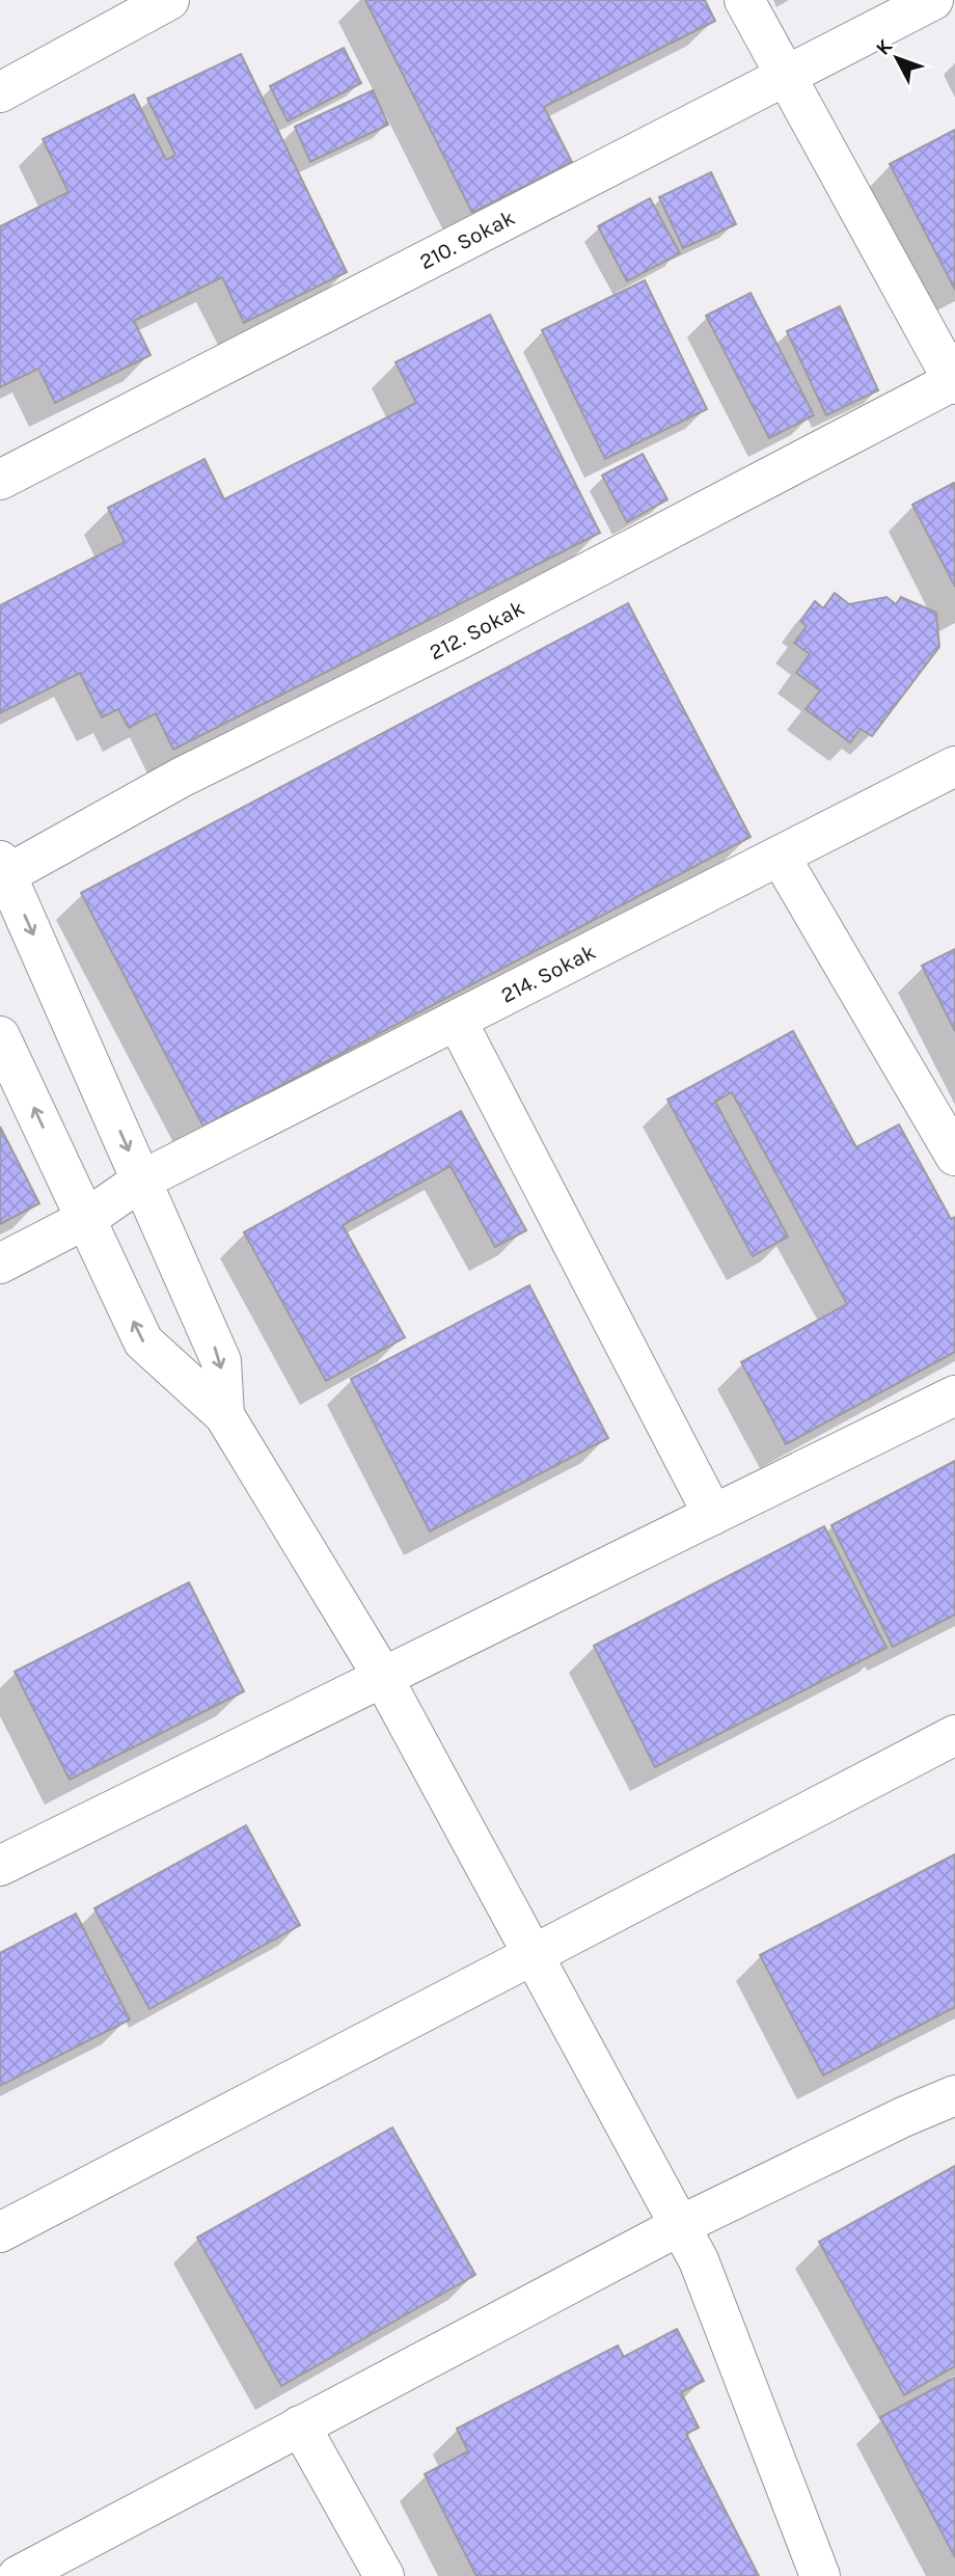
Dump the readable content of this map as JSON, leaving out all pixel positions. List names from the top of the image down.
{
  "streets": {
    "street": ["210. Sokak", "212. Sokak", "214. Sokak"]
  },
  "north": "top left"
}
